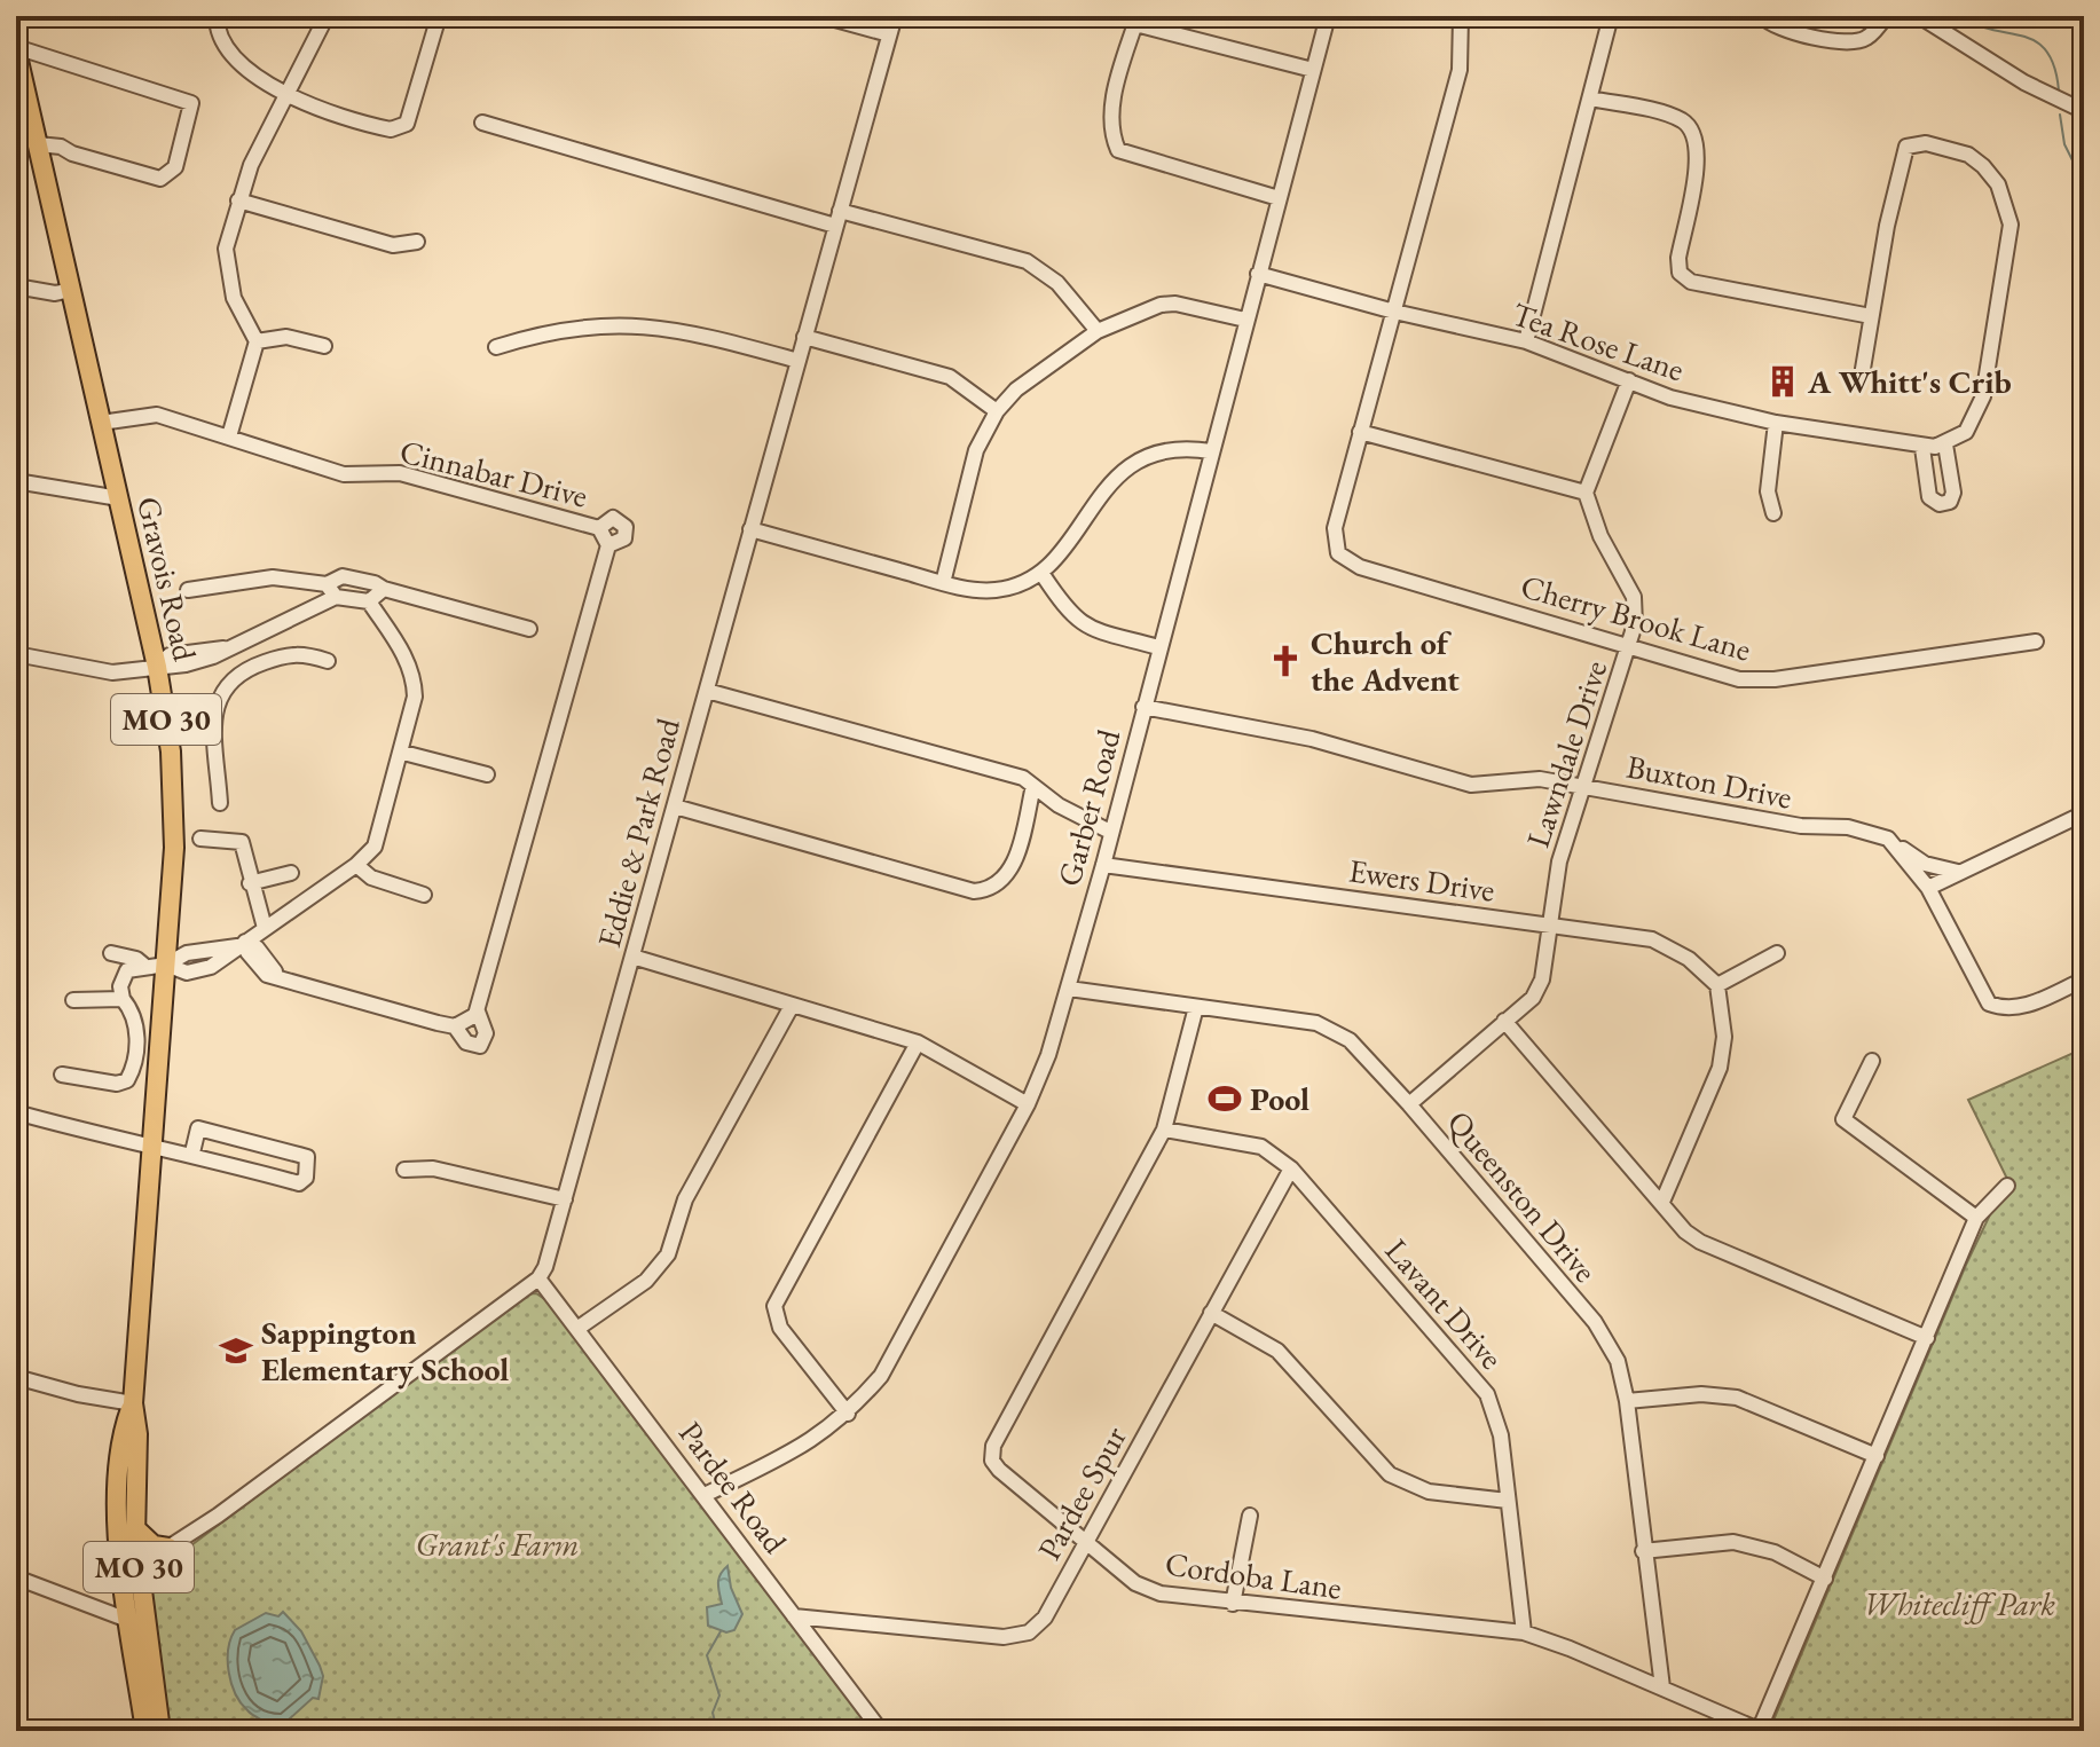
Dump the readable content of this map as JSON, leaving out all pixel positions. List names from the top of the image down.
{
  "streets": {
    "main road": ["Gravois Road", "MO 30"],
    "street": [
      "Tea Rose Lane",
      "Cinnabar Drive",
      "Cherry Brook Lane",
      "Lawndale Drive",
      "Buxton Drive",
      "Garber Road",
      "Eddie & Park Road",
      "Ewers Drive",
      "Queenston Drive",
      "Lavant Drive",
      "Pardee Road",
      "Pardee Spur",
      "Cordoba Lane"
    ]
  },
  "crossings": [
    ["Tea Rose Lane", "Garber Road"],
    ["Cinnabar Drive", "Gravois Road"],
    ["Cherry Brook Lane", "Lawndale Drive"],
    ["Lawndale Drive", "Buxton Drive"],
    ["Lawndale Drive", "Ewers Drive"],
    ["Lawndale Drive", "Queenston Drive"],
    ["Buxton Drive", "Garber Road"],
    ["Garber Road", "Ewers Drive"],
    ["Garber Road", "Queenston Drive"],
    ["Garber Road", "Pardee Road"],
    ["Eddie & Park Road", "Pardee Road"],
    ["Queenston Drive", "Cordoba Lane"],
    ["Lavant Drive", "Pardee Spur"],
    ["Lavant Drive", "Cordoba Lane"],
    ["Pardee Road", "Pardee Spur"],
    ["Pardee Spur", "Cordoba Lane"]
  ],
  "parks": ["Grant's Farm", "Whitecliff Park"],
  "places": {
    "building": ["A Whitt's Crib"],
    "church": ["Church of the Advent"],
    "sports": ["Pool"],
    "school or university": ["Sappington Elementary School"]
  }
}
